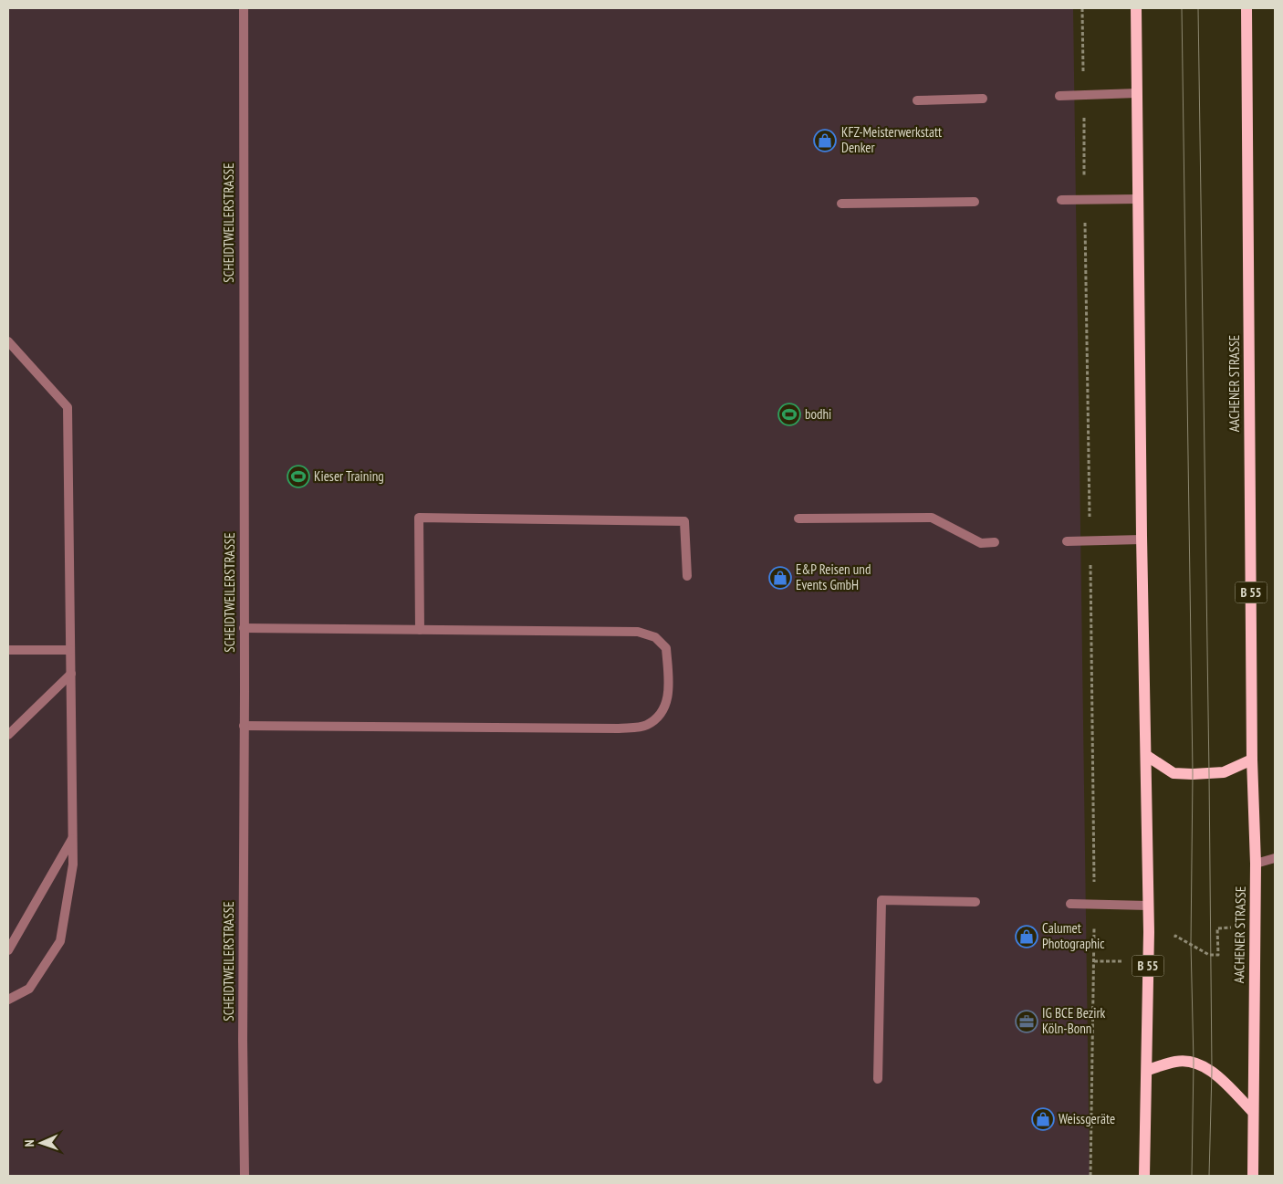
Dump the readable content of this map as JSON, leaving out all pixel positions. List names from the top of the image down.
{
  "streets": {
    "main road": ["AACHENER STRASSE", "B 55"],
    "street": ["SCHEIDTWEILERSTRASSE"]
  },
  "places": {
    "shop": [
      "KFZ-Meisterwerkstatt Denker",
      "E&P Reisen und Events GmbH",
      "Calumet Photographic",
      "Weissgeräte"
    ],
    "sports": ["bodhi", "Kieser Training"],
    "office": ["IG BCE Bezirk Köln-Bonn"]
  },
  "north": "left"
}
